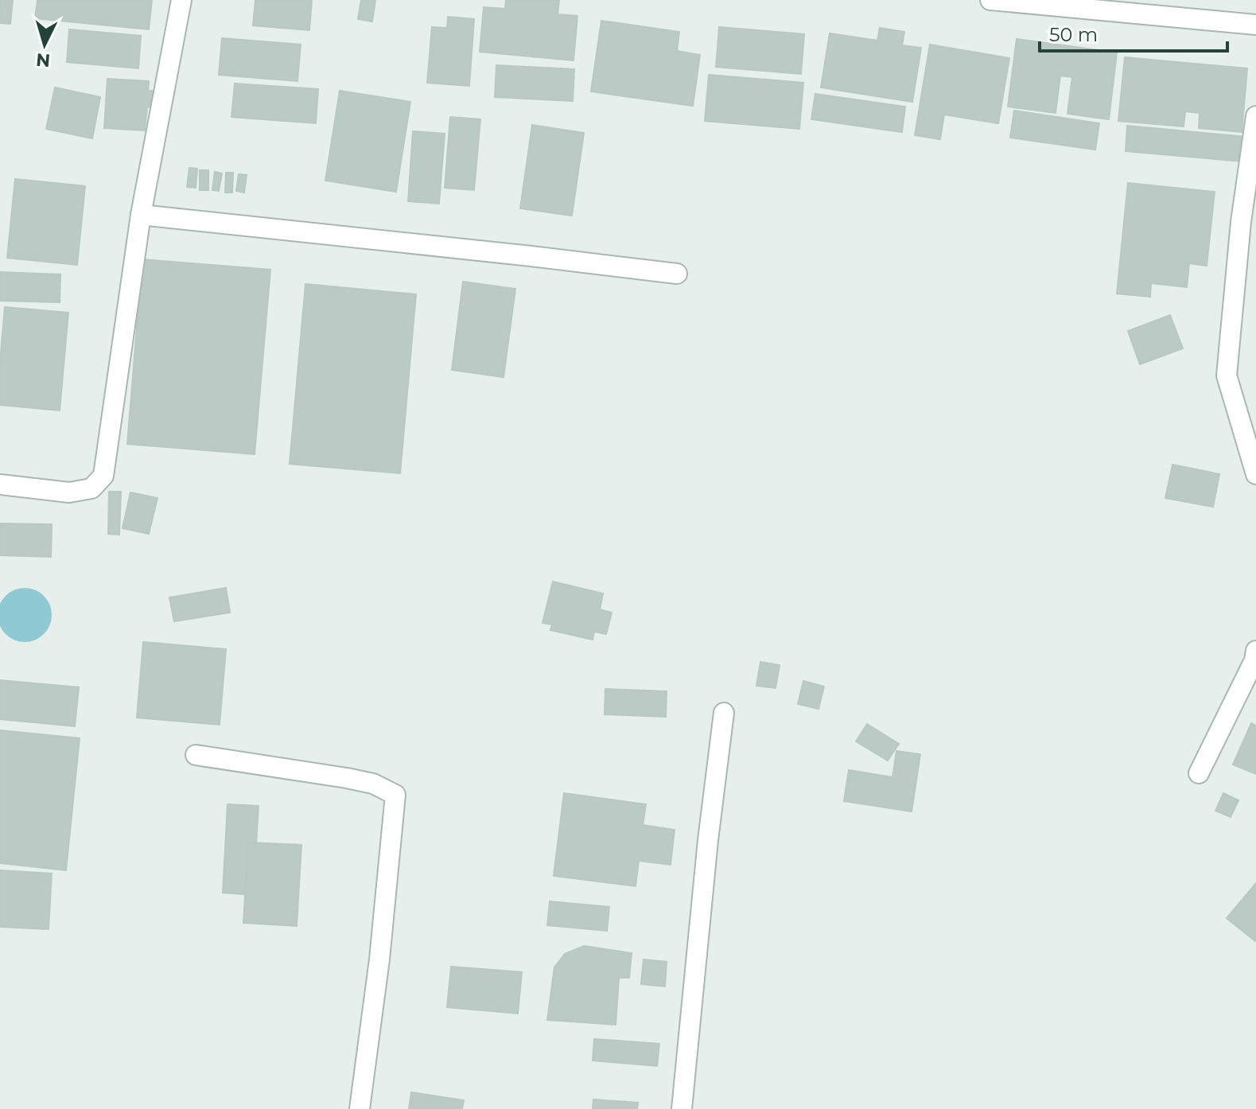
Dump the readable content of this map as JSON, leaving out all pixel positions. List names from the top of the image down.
{
  "scale_bar": "50 m",
  "north": "bottom"
}
